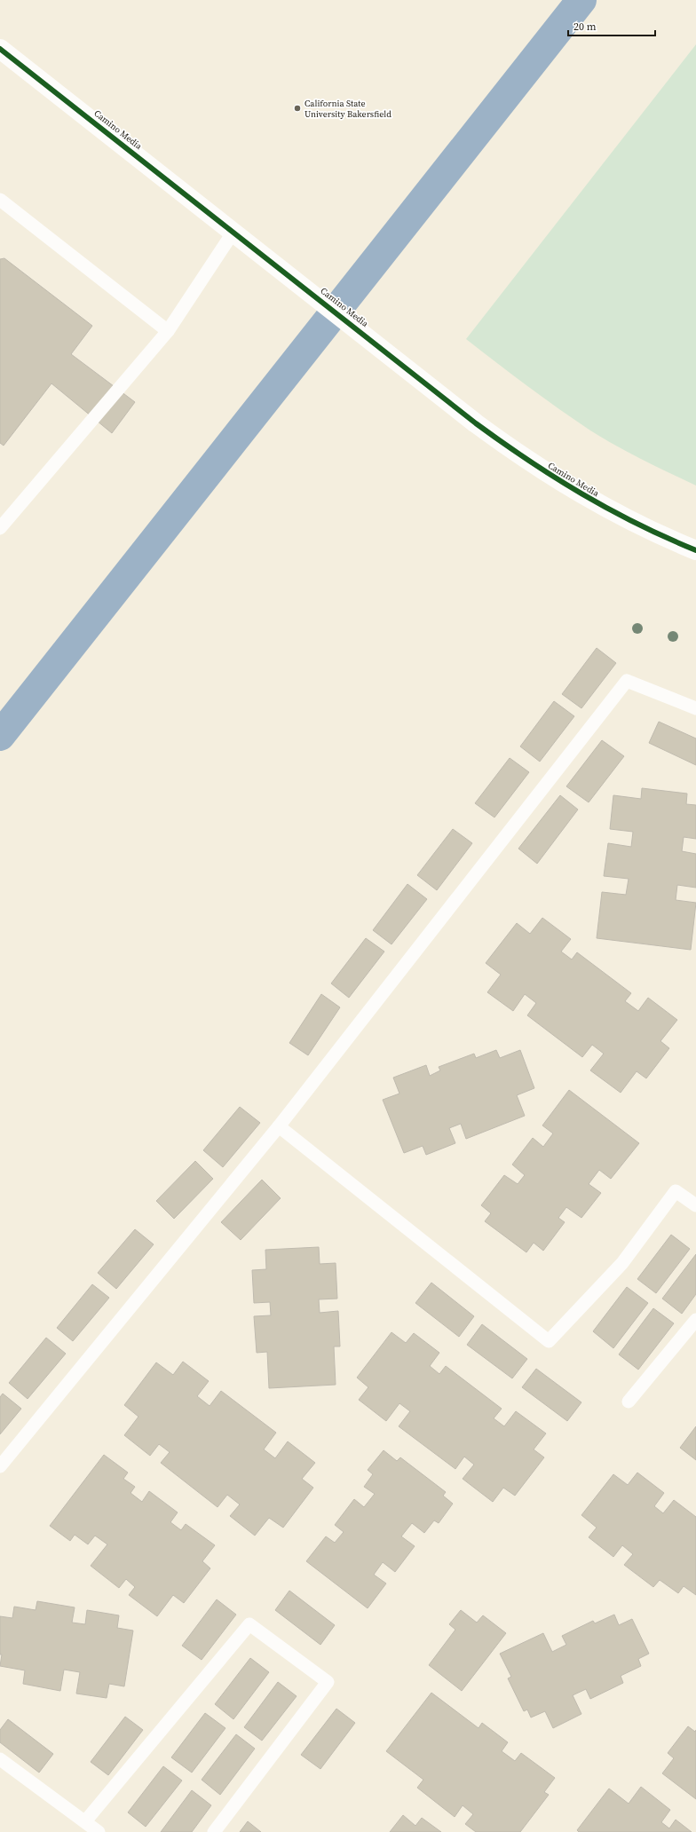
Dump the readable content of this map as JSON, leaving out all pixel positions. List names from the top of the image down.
{
  "streets": {
    "street": ["Camino Media"]
  },
  "places": ["California State University Bakersfield"],
  "scale_bar": "20 m"
}
